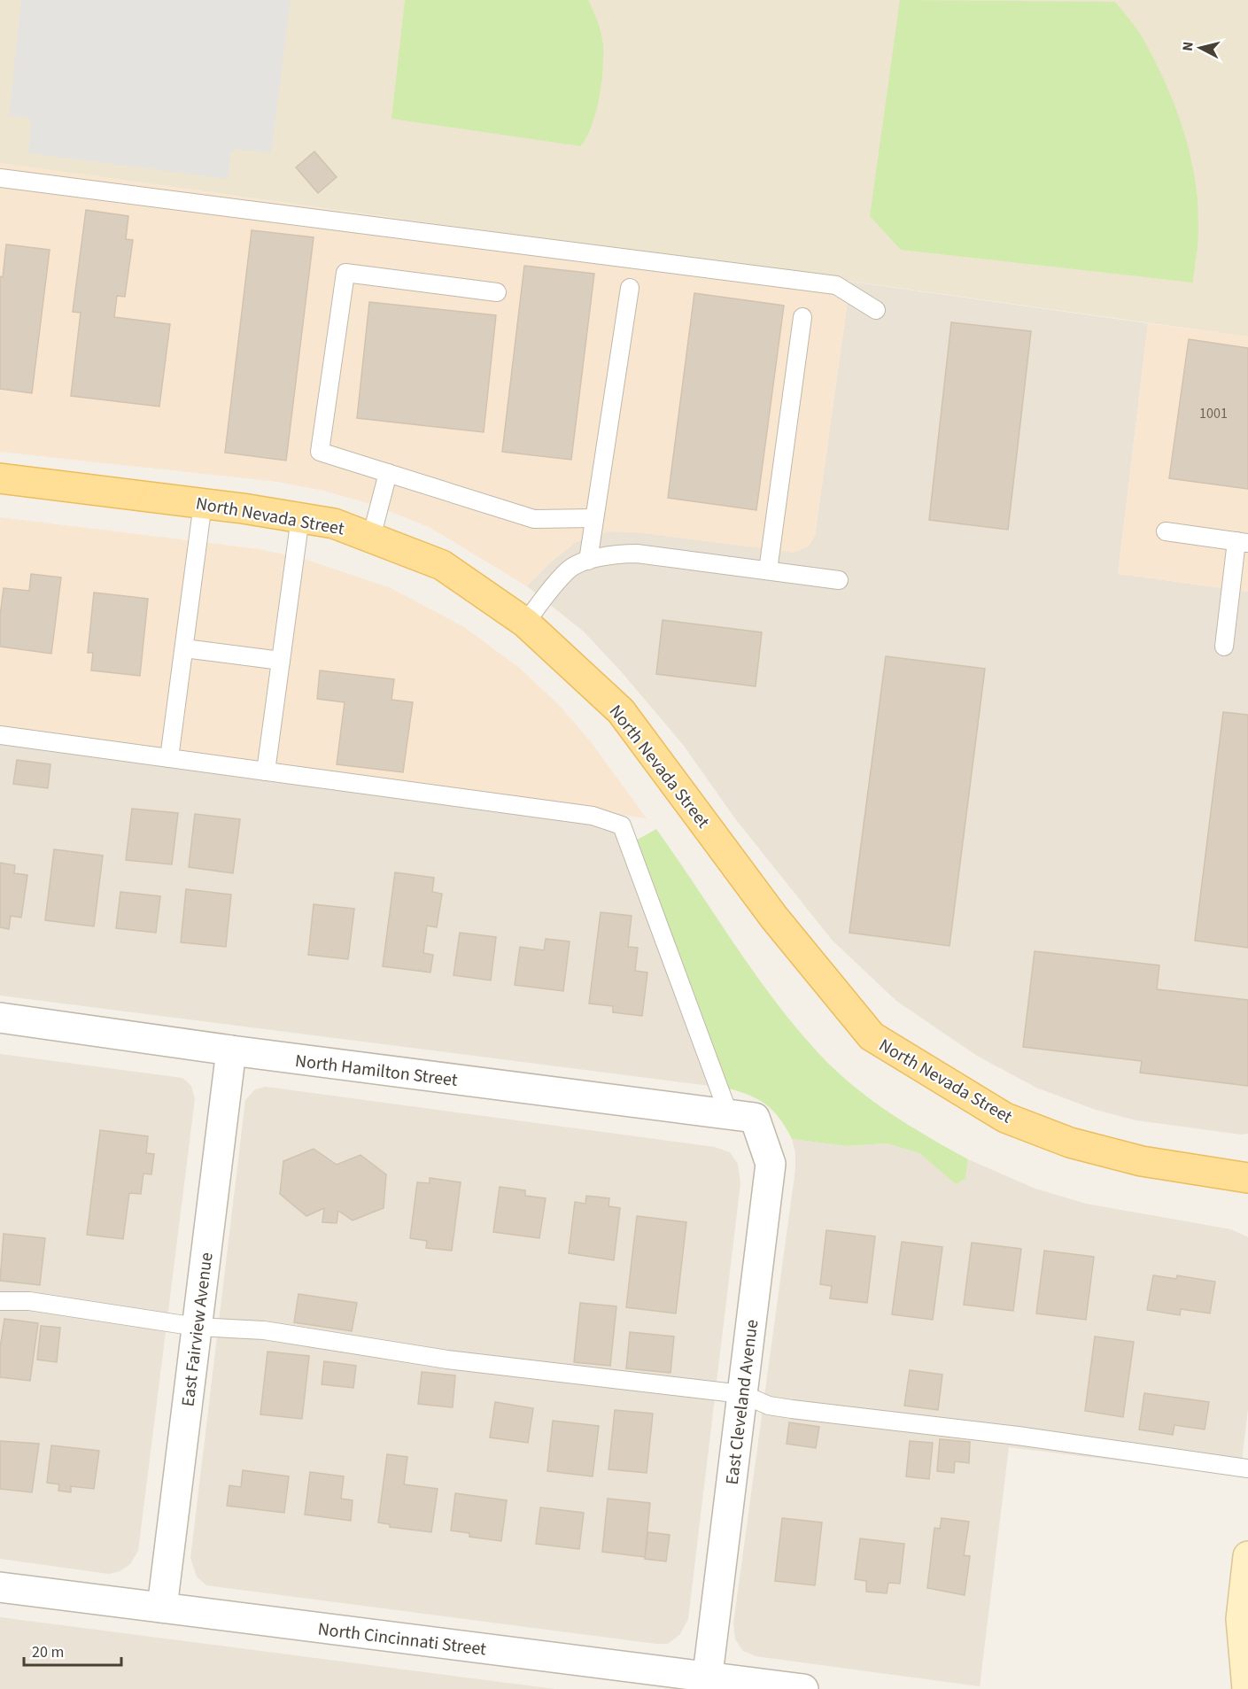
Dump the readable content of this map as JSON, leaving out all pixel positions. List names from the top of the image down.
{
  "streets": {
    "main road": ["North Nevada Street"],
    "street": [
      "North Hamilton Street",
      "East Fairview Avenue",
      "East Cleveland Avenue",
      "North Cincinnati Street"
    ]
  },
  "crossings": [
    ["North Hamilton Street", "East Fairview Avenue"],
    ["North Hamilton Street", "East Cleveland Avenue"],
    ["East Fairview Avenue", "North Cincinnati Street"],
    ["East Cleveland Avenue", "North Cincinnati Street"]
  ],
  "house_numbers": ["1001"],
  "scale_bar": "20 m",
  "north": "left"
}
